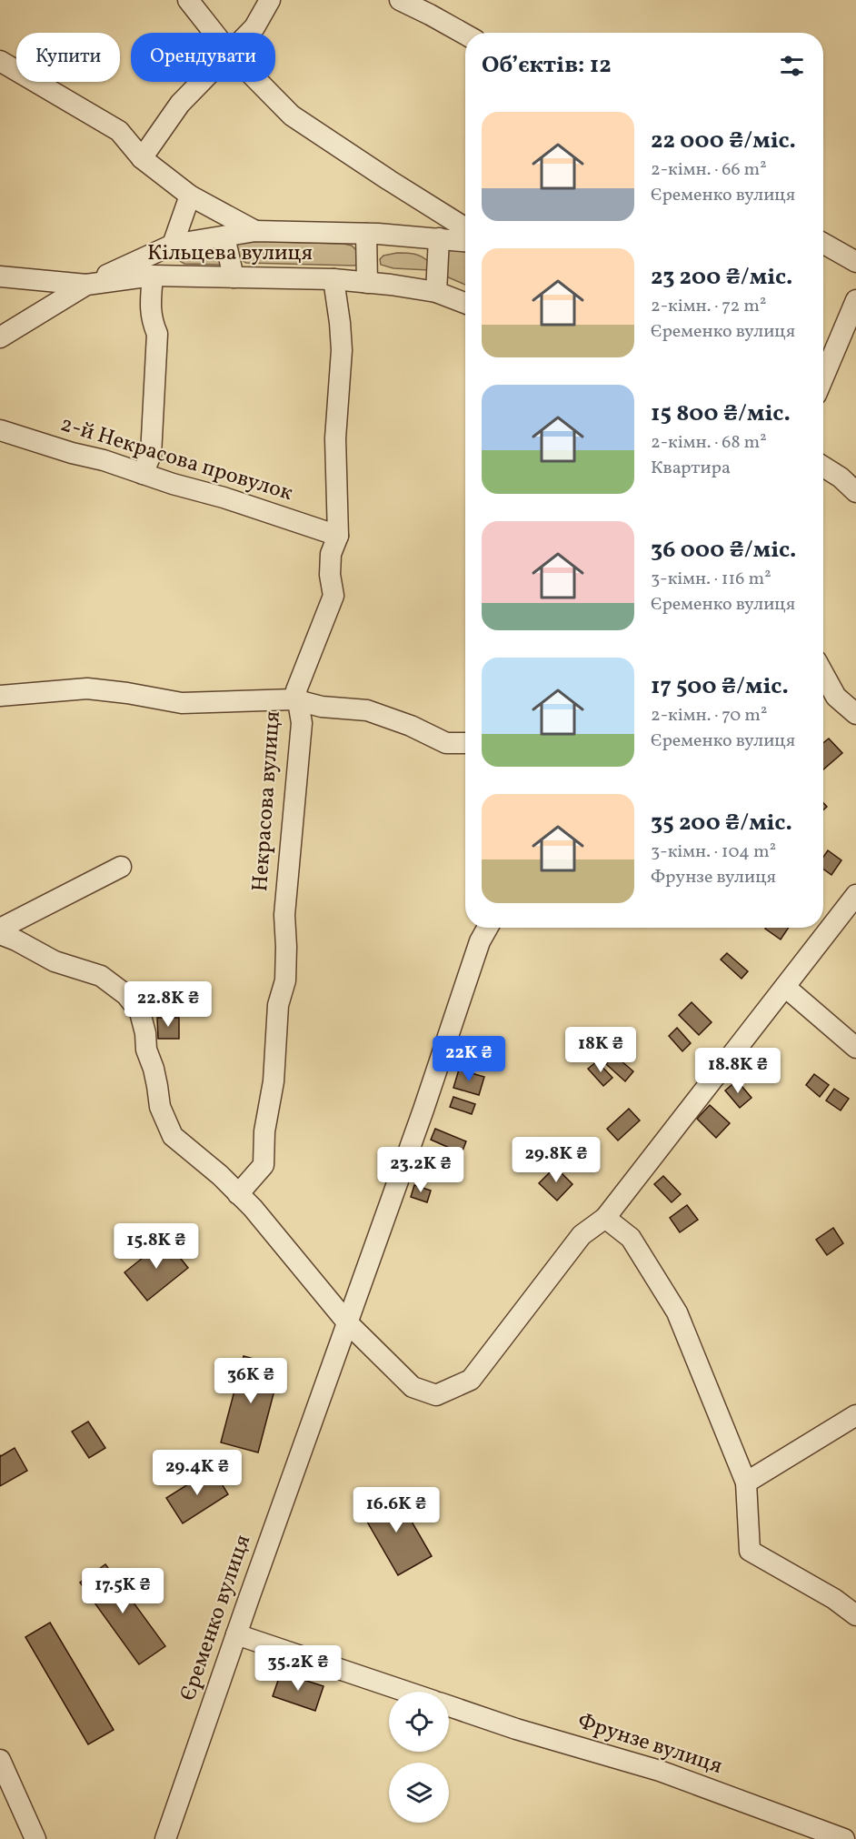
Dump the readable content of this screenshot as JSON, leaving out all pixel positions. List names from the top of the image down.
{
  "streets": {
    "street": [
      "Кільцева вулиця",
      "2-й Некрасова провулок",
      "Некрасова вулиця",
      "Єременко вулиця",
      "Фрунзе вулиця"
    ]
  },
  "crossings": [
    ["Кільцева вулиця", "Некрасова вулиця"],
    ["2-й Некрасова провулок", "Некрасова вулиця"]
  ],
  "page": {
    "chip": ["Купити", "Орендувати"],
    "heading": "Об’єктів: 12",
    "list": [
      {
        "name": "22 000 ₴/міс.",
        "note": "2-кімн. · 66 m² · Єременко вулиця"
      },
      {
        "name": "23 200 ₴/міс.",
        "note": "2-кімн. · 72 m² · Єременко вулиця"
      },
      {
        "name": "15 800 ₴/міс.",
        "note": "2-кімн. · 68 m² · Квартира"
      },
      {
        "name": "36 000 ₴/міс.",
        "note": "3-кімн. · 116 m² · Єременко вулиця"
      },
      {
        "name": "17 500 ₴/міс.",
        "note": "2-кімн. · 70 m² · Єременко вулиця"
      },
      {
        "name": "35 200 ₴/міс.",
        "note": "3-кімн. · 104 m² · Фрунзе вулиця"
      }
    ],
    "price": [
      "22.8K ₴",
      "18K ₴",
      "22K ₴",
      "18.8K ₴",
      "29.8K ₴",
      "23.2K ₴",
      "15.8K ₴",
      "36K ₴",
      "29.4K ₴",
      "16.6K ₴",
      "17.5K ₴",
      "35.2K ₴"
    ]
  }
}
